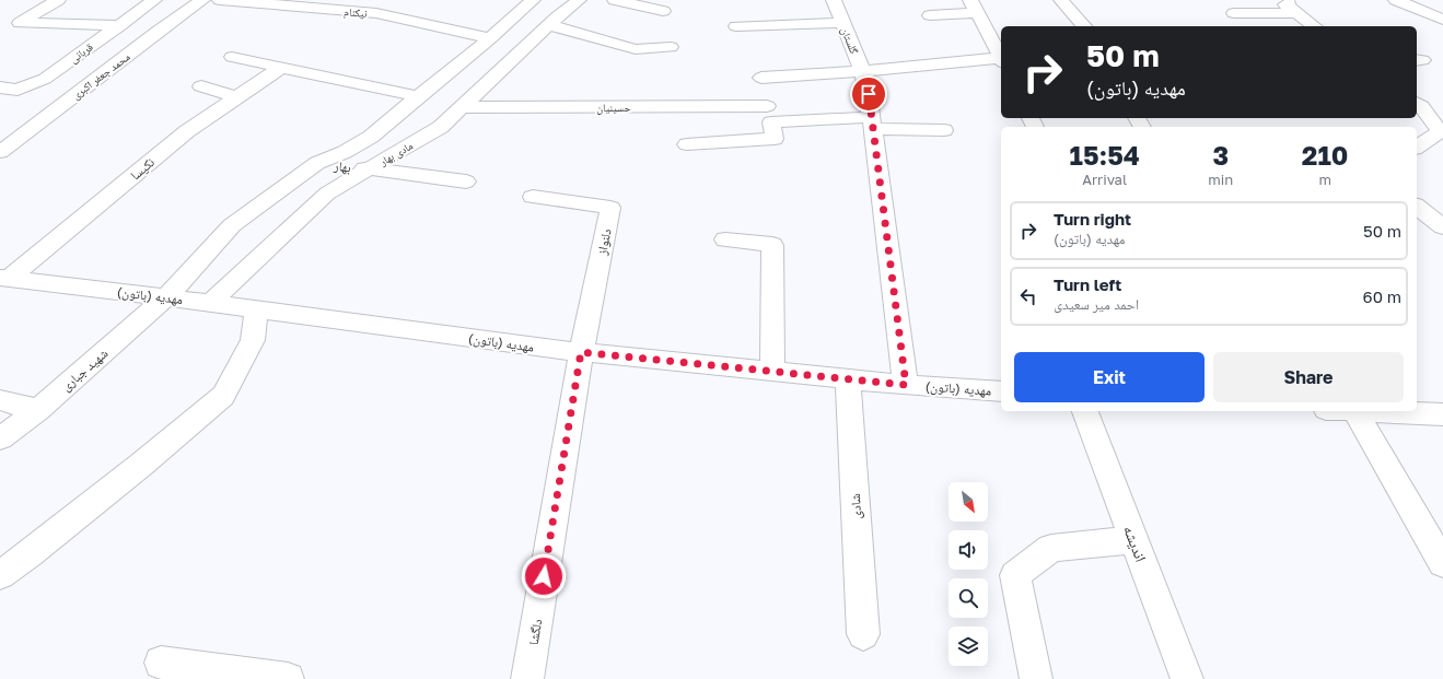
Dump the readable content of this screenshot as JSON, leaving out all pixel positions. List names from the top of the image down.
{
  "streets": {
    "street": [
      "نیکنام",
      "گلستان",
      "قربانی",
      "محمد جعفر اکبری",
      "حسینیان",
      "مادی بهار",
      "بهار",
      "نکیسا",
      "دلنواز",
      "مهدیه (باتون)",
      "شهید جباری",
      "شادی",
      "اندیشه",
      "دلگشا"
    ]
  },
  "crossings": [
    ["گلستان", "مهدیه (باتون)"],
    ["حسینیان", "مادی بهار"],
    ["مادی بهار", "بهار"],
    ["مادی بهار", "مهدیه (باتون)"],
    ["نکیسا", "مهدیه (باتون)"],
    ["دلنواز", "مهدیه (باتون)"],
    ["دلنواز", "دلگشا"],
    ["مهدیه (باتون)", "شهید جباری"],
    ["مهدیه (باتون)", "شادی"],
    ["مهدیه (باتون)", "دلگشا"]
  ],
  "north": "bottom right",
  "page": {
    "turn": ["50 m", "مهدیه (باتون)"],
    "eta": [
      "15:54",
      "Arrival",
      "3",
      "min",
      "210",
      "m"
    ],
    "list": [
      {
        "name": "Turn right",
        "note": "مهدیه (باتون)",
        "value": "50 m"
      },
      {
        "name": "Turn left",
        "note": "احمد میر سعیدی",
        "value": "60 m"
      }
    ],
    "buttons": ["Exit", "Share"]
  }
}
